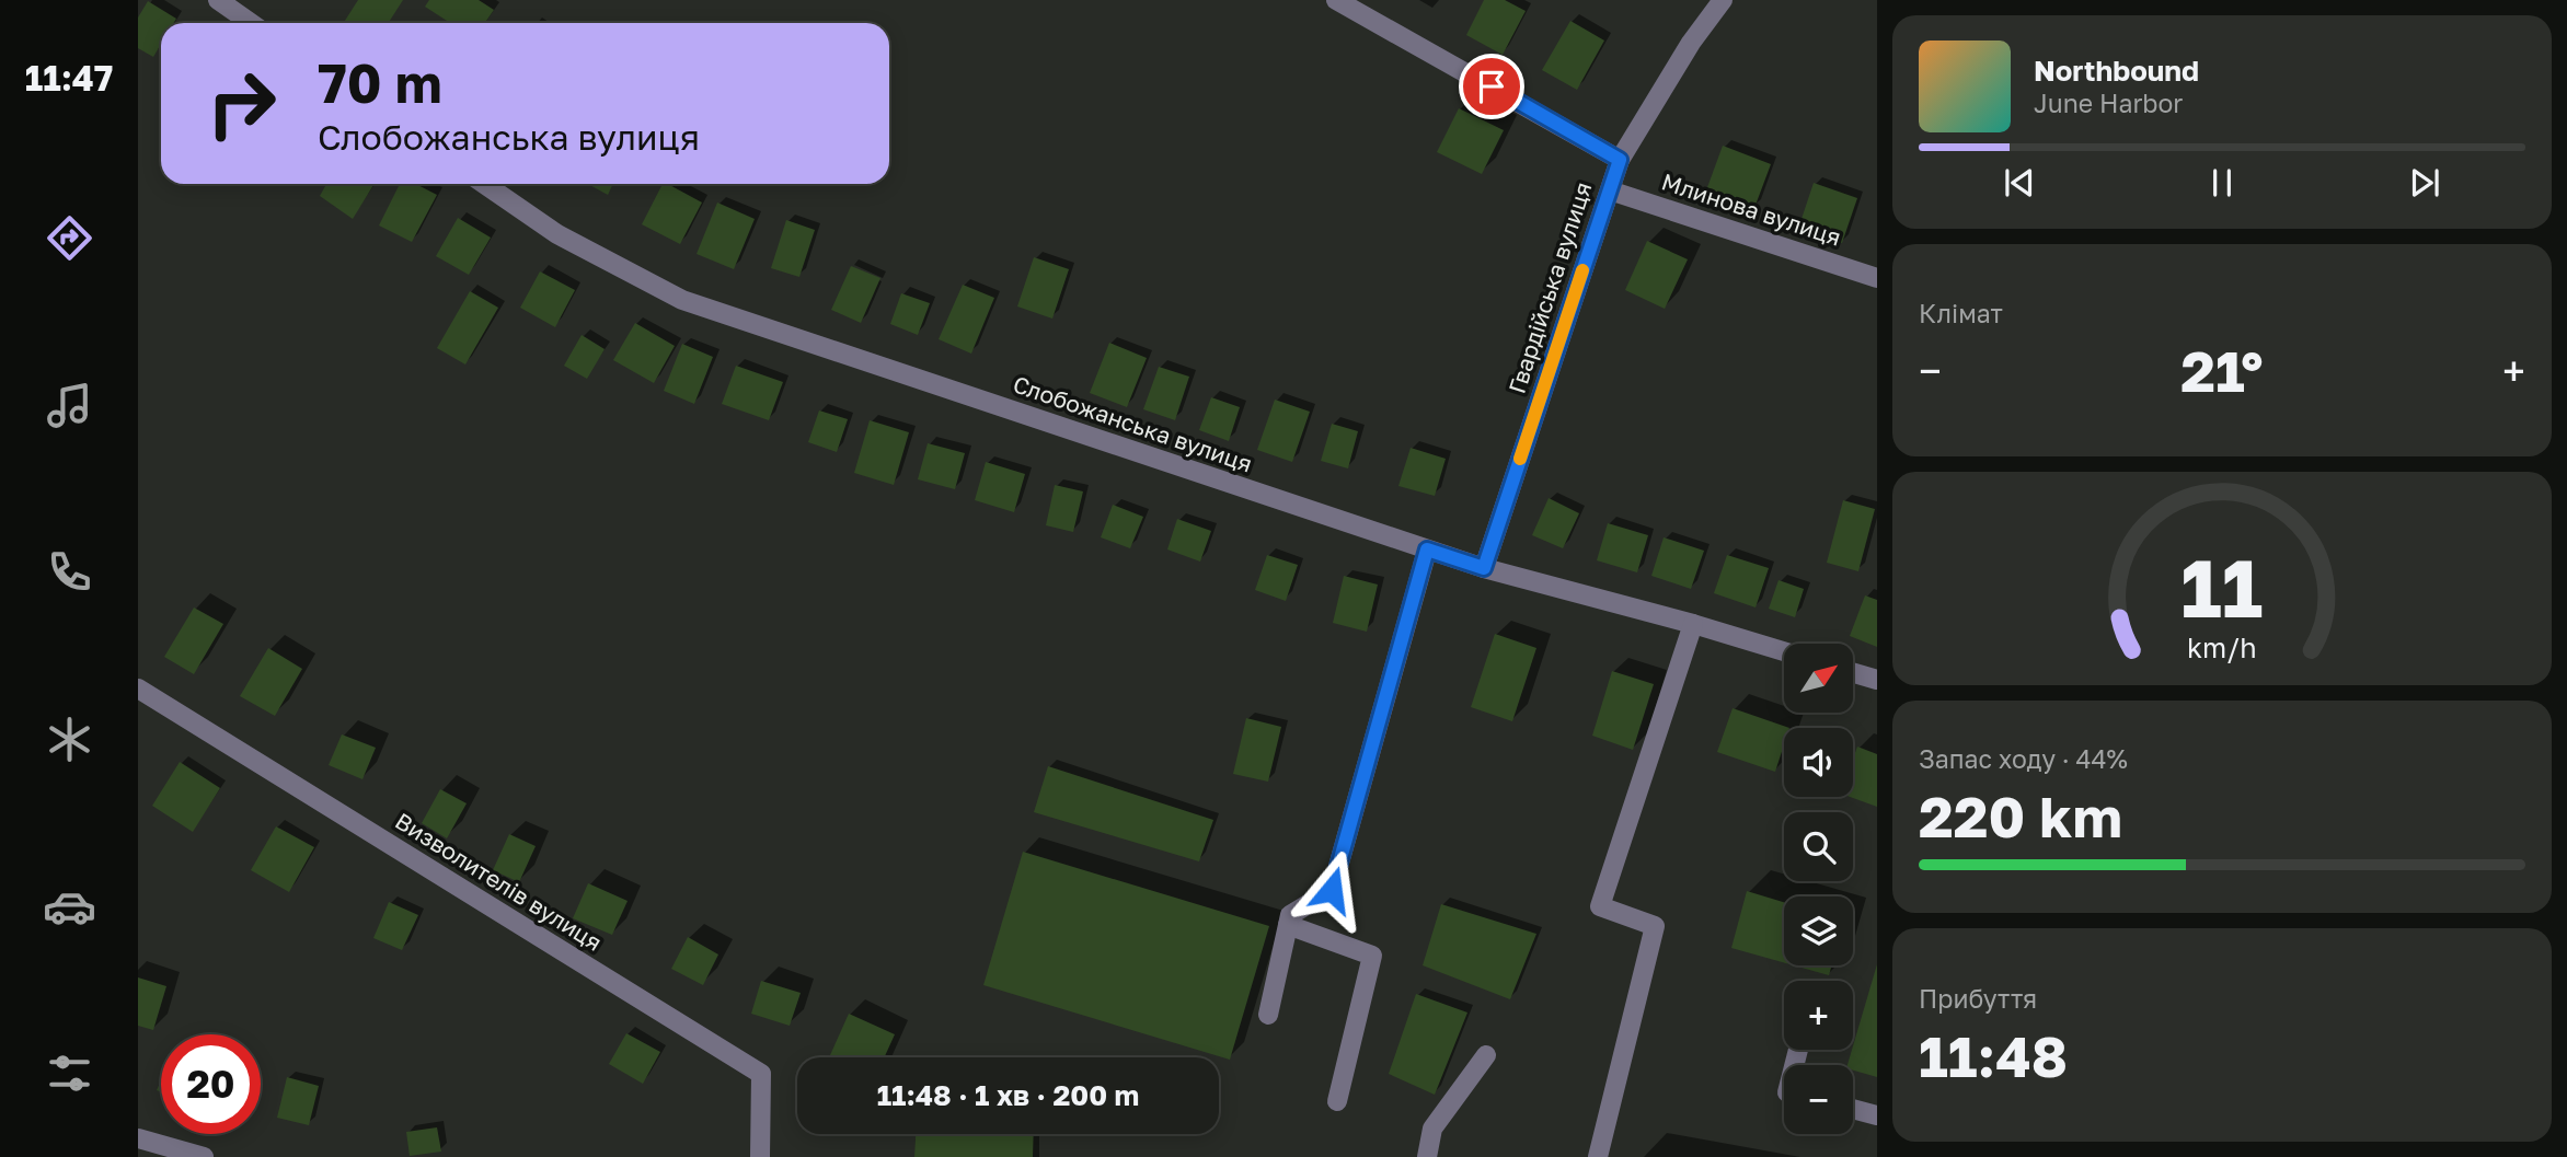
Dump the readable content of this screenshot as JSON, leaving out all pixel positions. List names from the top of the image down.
{
  "streets": {
    "street": [
      "Млинова вулиця",
      "Гвардійська вулиця",
      "Слобожанська вулиця",
      "Визволителів вулиця"
    ]
  },
  "crossings": [
    ["Млинова вулиця", "Гвардійська вулиця"],
    ["Гвардійська вулиця", "Слобожанська вулиця"]
  ],
  "north": "top right",
  "page": {
    "tabs": "11:47",
    "turn": ["70 m", "Слобожанська вулиця"],
    "song": ["Northbound", "June Harbor"],
    "tile": [
      "Клімат",
      ["Запас ходу · 44%", "220 km"],
      ["Прибуття", "11:48"]
    ],
    "heat": ["−", "21°", "+"],
    "map_buttons": ["+", "−"],
    "limit": "20",
    "trip": "11:48 · 1 хв · 200 m",
    "gauge": ["11", "km/h"]
  }
}
